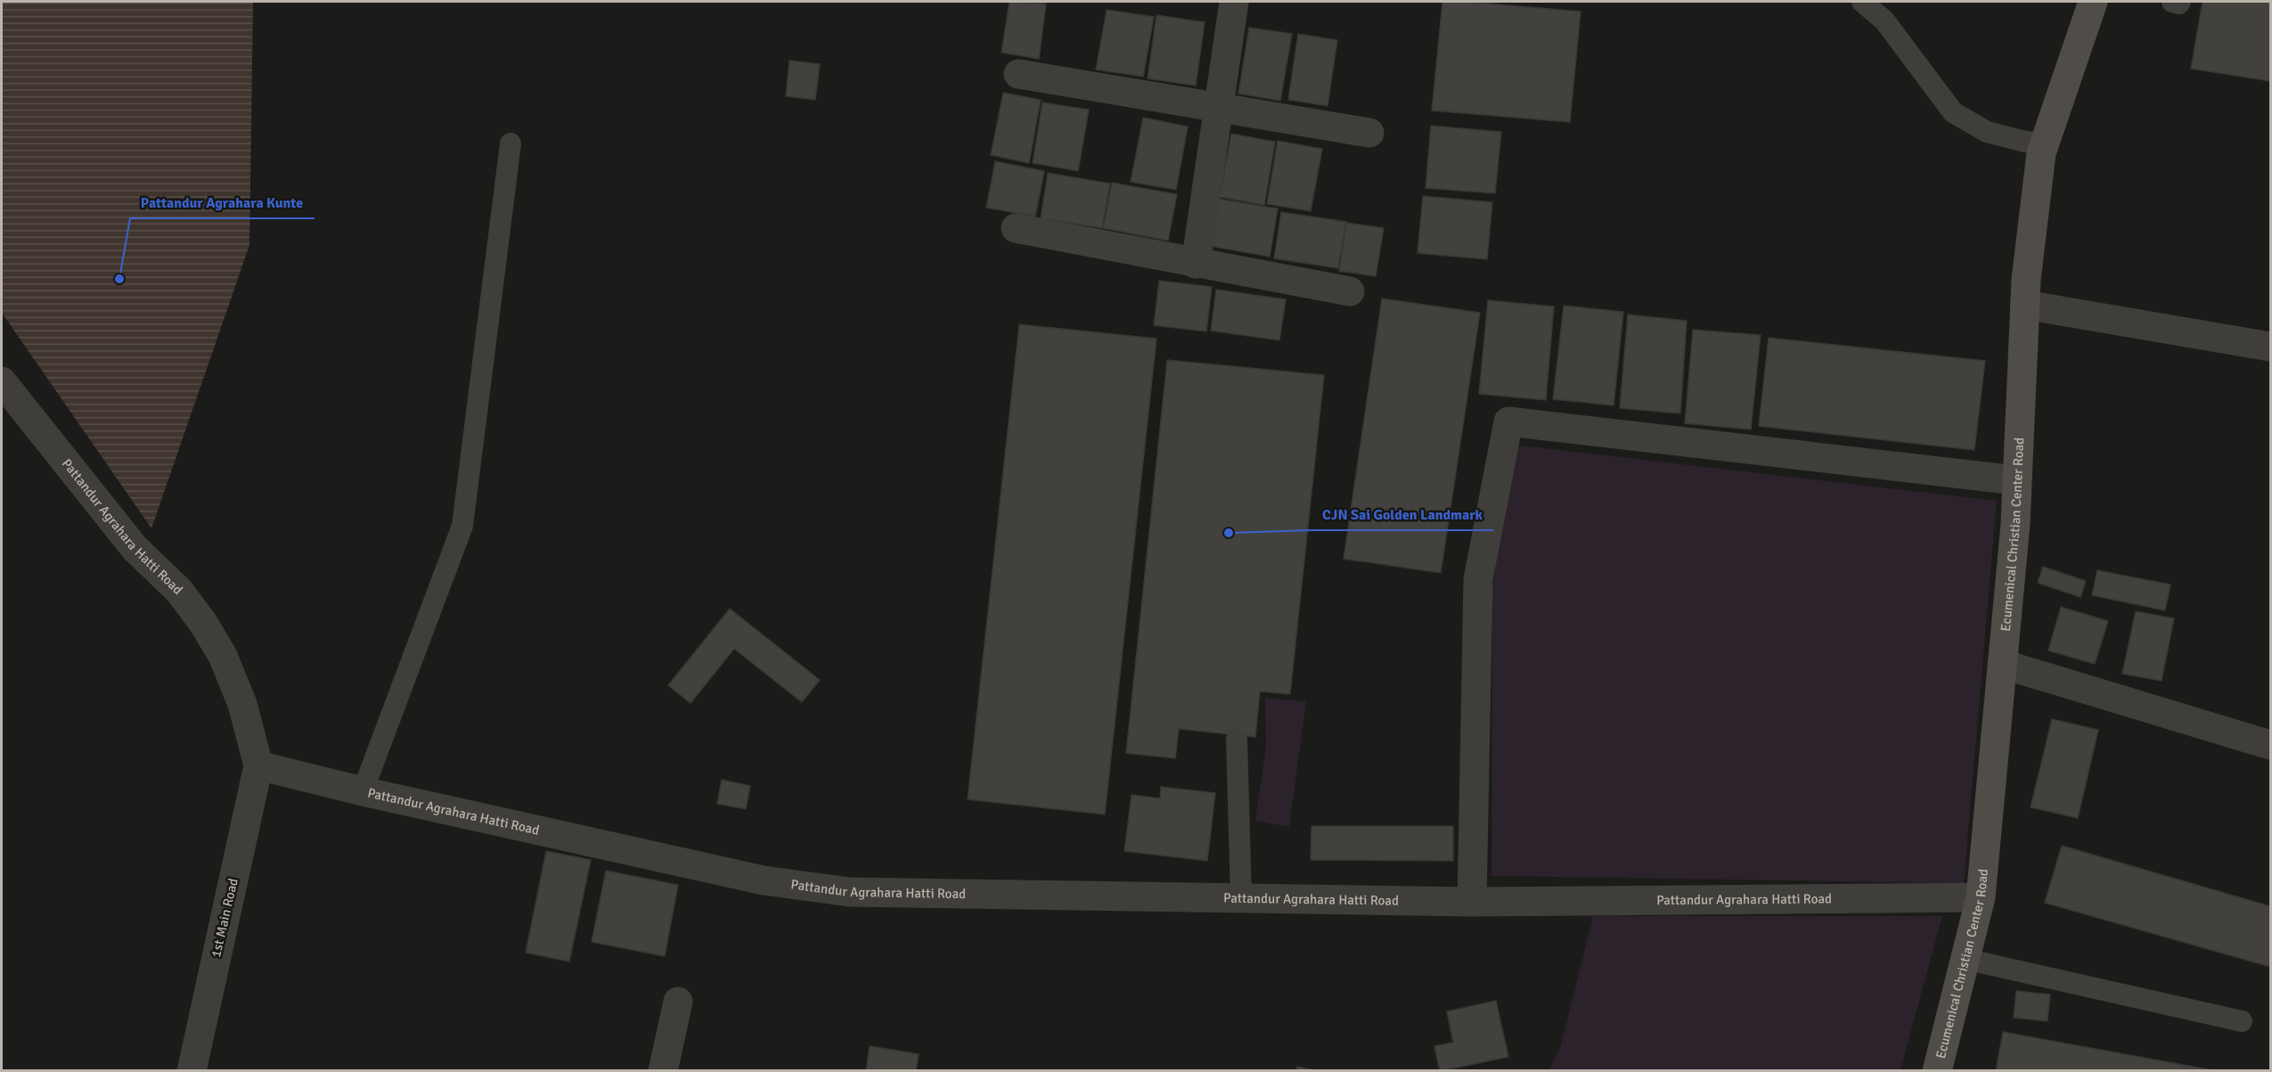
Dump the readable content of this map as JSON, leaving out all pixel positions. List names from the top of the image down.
{
  "streets": {
    "street": ["Pattandur Agrahara Hatti Road", "Ecumenical Christian Center Road", "1st Main Road"]
  },
  "crossings": [
    ["Pattandur Agrahara Hatti Road", "Ecumenical Christian Center Road"],
    ["Pattandur Agrahara Hatti Road", "1st Main Road"]
  ],
  "places": ["Pattandur Agrahara Kunte", "CJN Sai Golden Landmark"]
}
